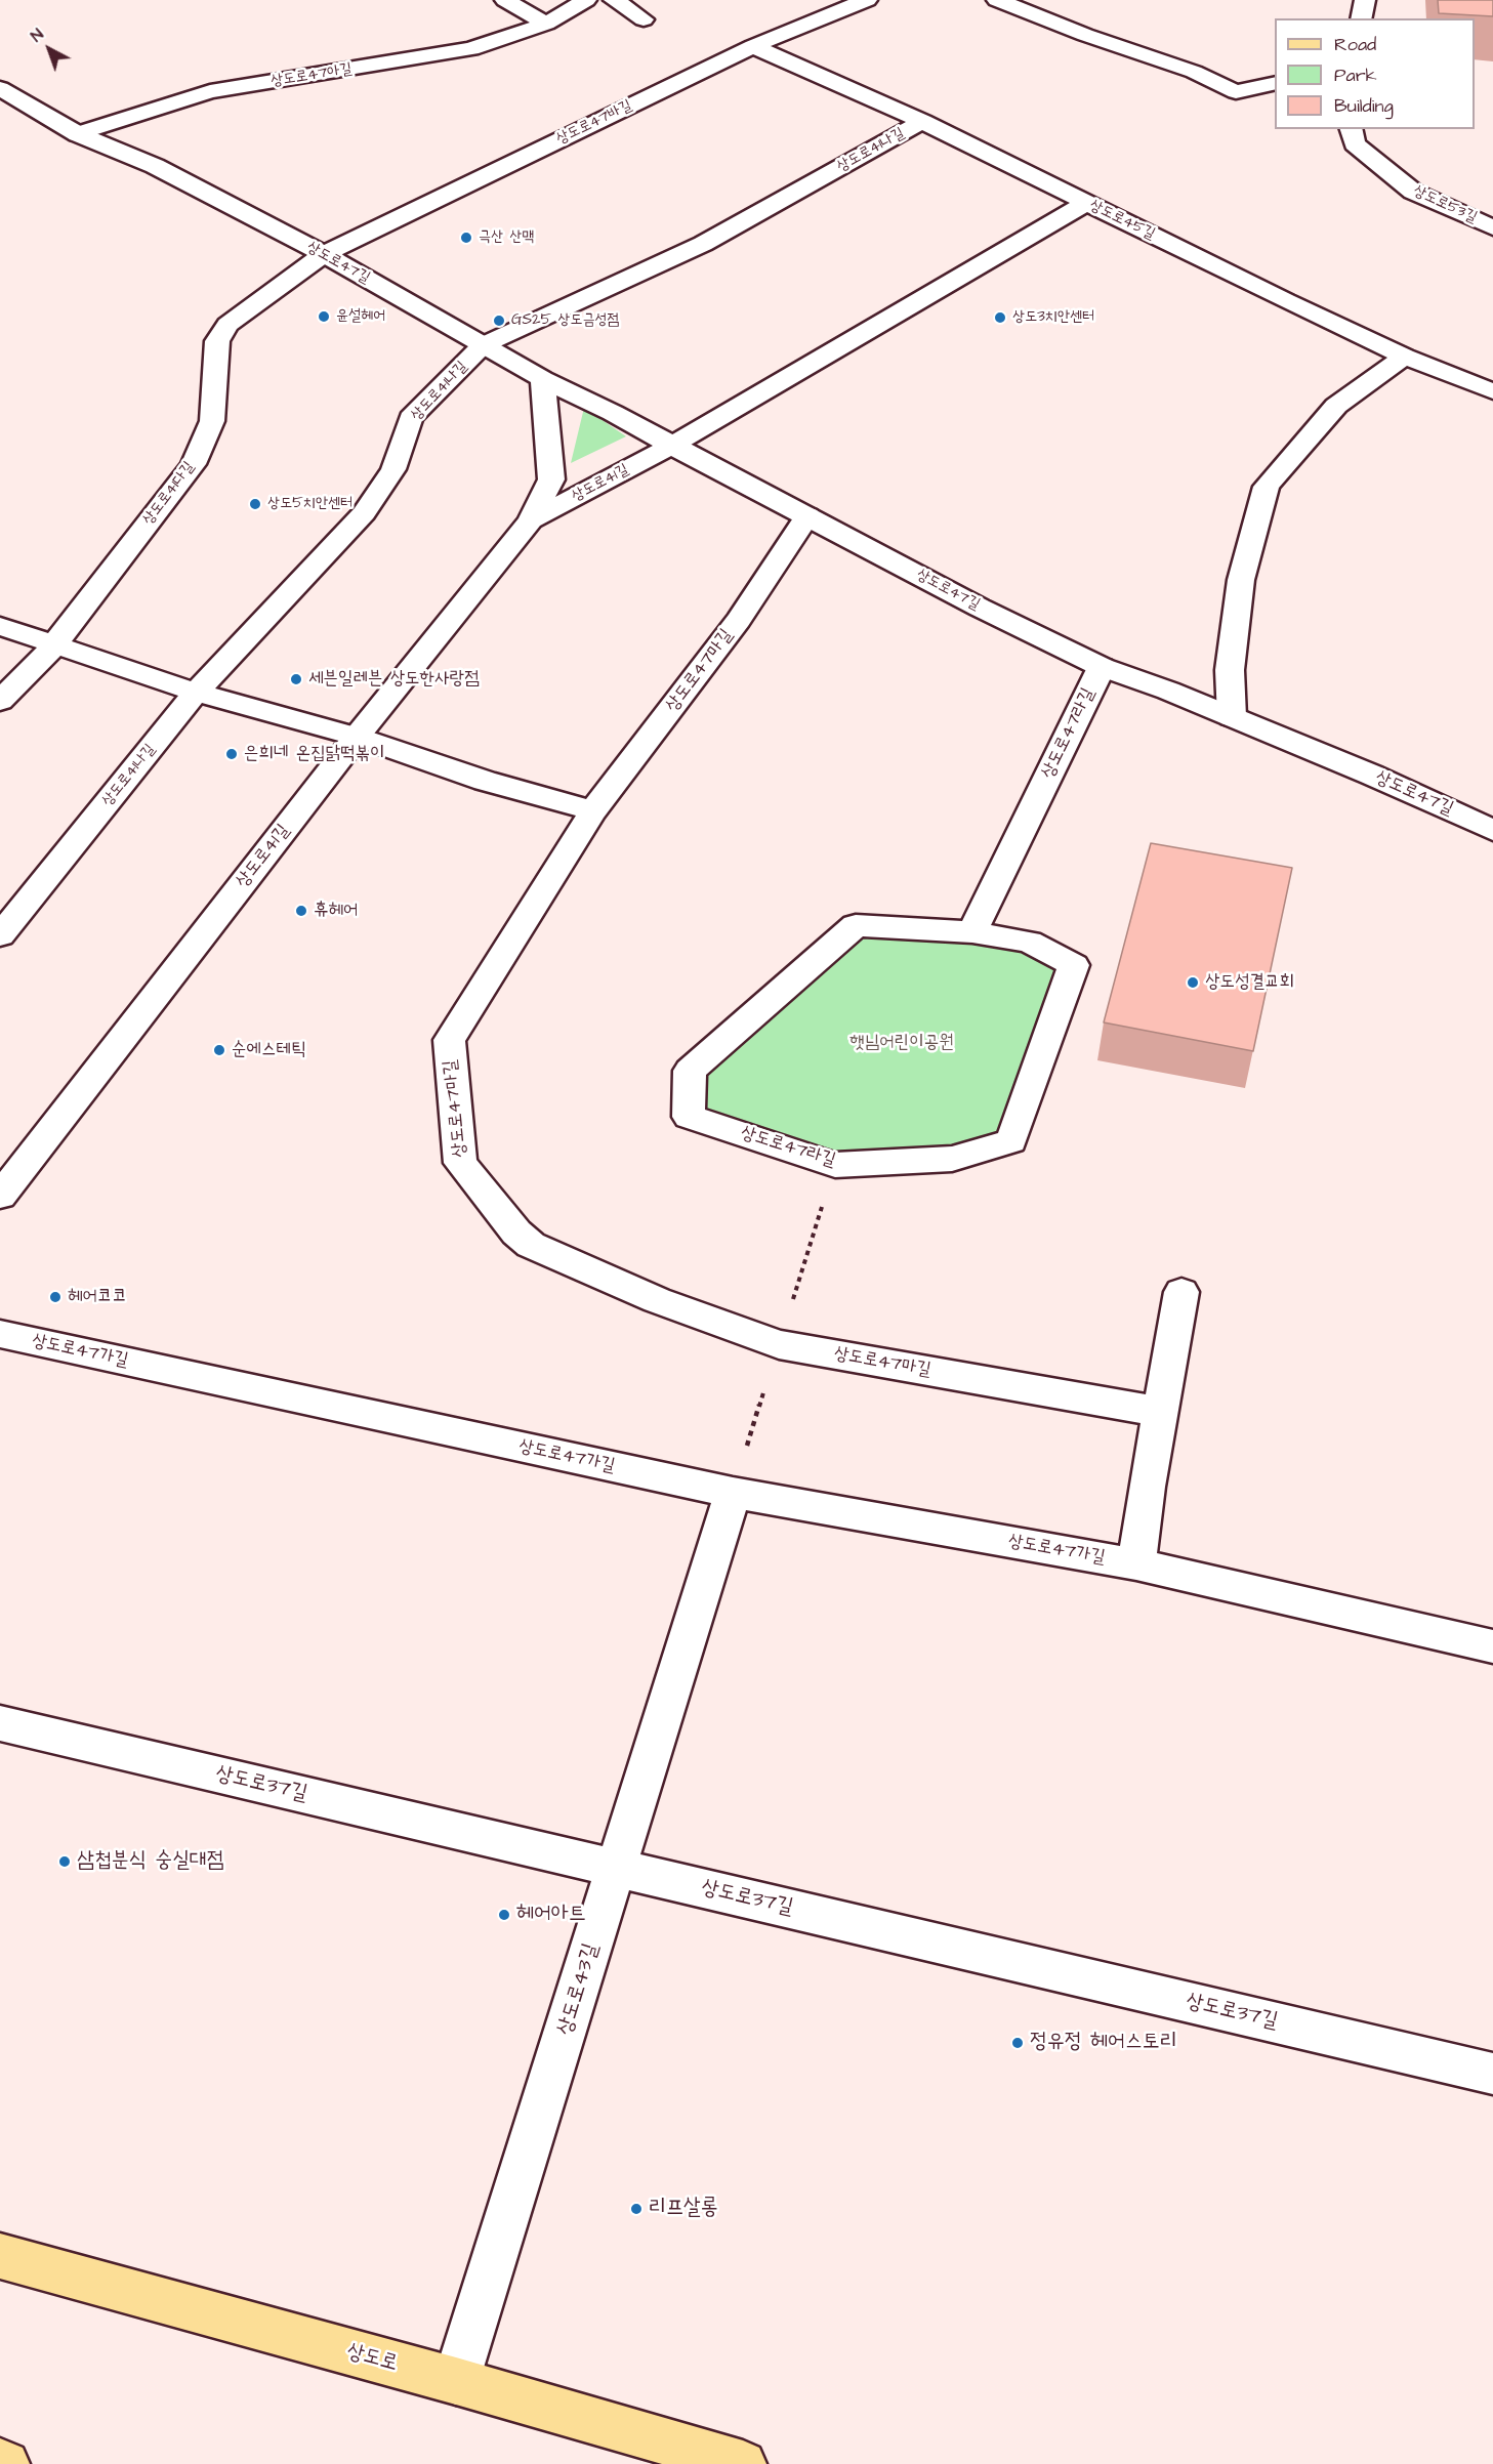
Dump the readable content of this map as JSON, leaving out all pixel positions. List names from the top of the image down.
{
  "streets": {
    "main road": ["상도로"],
    "street": [
      "상도로47아길",
      "상도로47바길",
      "상도로41나길",
      "상도로53길",
      "상도로45길",
      "상도로47길",
      "상도로41길",
      "상도로41다길",
      "상도로47마길",
      "상도로47라길",
      "상도로47가길",
      "상도로37길",
      "상도로43길"
    ]
  },
  "crossings": [
    ["상도로47아길", "상도로47길"],
    ["상도로47바길", "상도로45길"],
    ["상도로47바길", "상도로47길"],
    ["상도로47바길", "상도로41다길"],
    ["상도로41나길", "상도로45길"],
    ["상도로41나길", "상도로47길"],
    ["상도로47길", "상도로41길"],
    ["상도로47길", "상도로41다길"],
    ["상도로47길", "상도로47마길"],
    ["상도로47길", "상도로47라길"],
    ["상도로47가길", "상도로43길"],
    ["상도로37길", "상도로43길"],
    ["상도로43길", "상도로"]
  ],
  "parks": ["햇님어린이공원"],
  "places": [
    "극산 산맥",
    "윤설헤어",
    "상도3치안센터",
    "GS25 상도금성점",
    "상도5치안센터",
    "세븐일레븐 상도한사랑점",
    "은희네 온집닭떡볶이",
    "휴헤어",
    "상도성결교회",
    "순에스테틱",
    "헤어코코",
    "삼첩분식 숭실대점",
    "헤어아트",
    "정유정 헤어스토리",
    "리프살롱"
  ],
  "legend": ["Road", "Park", "Building"],
  "north": "top left"
}
